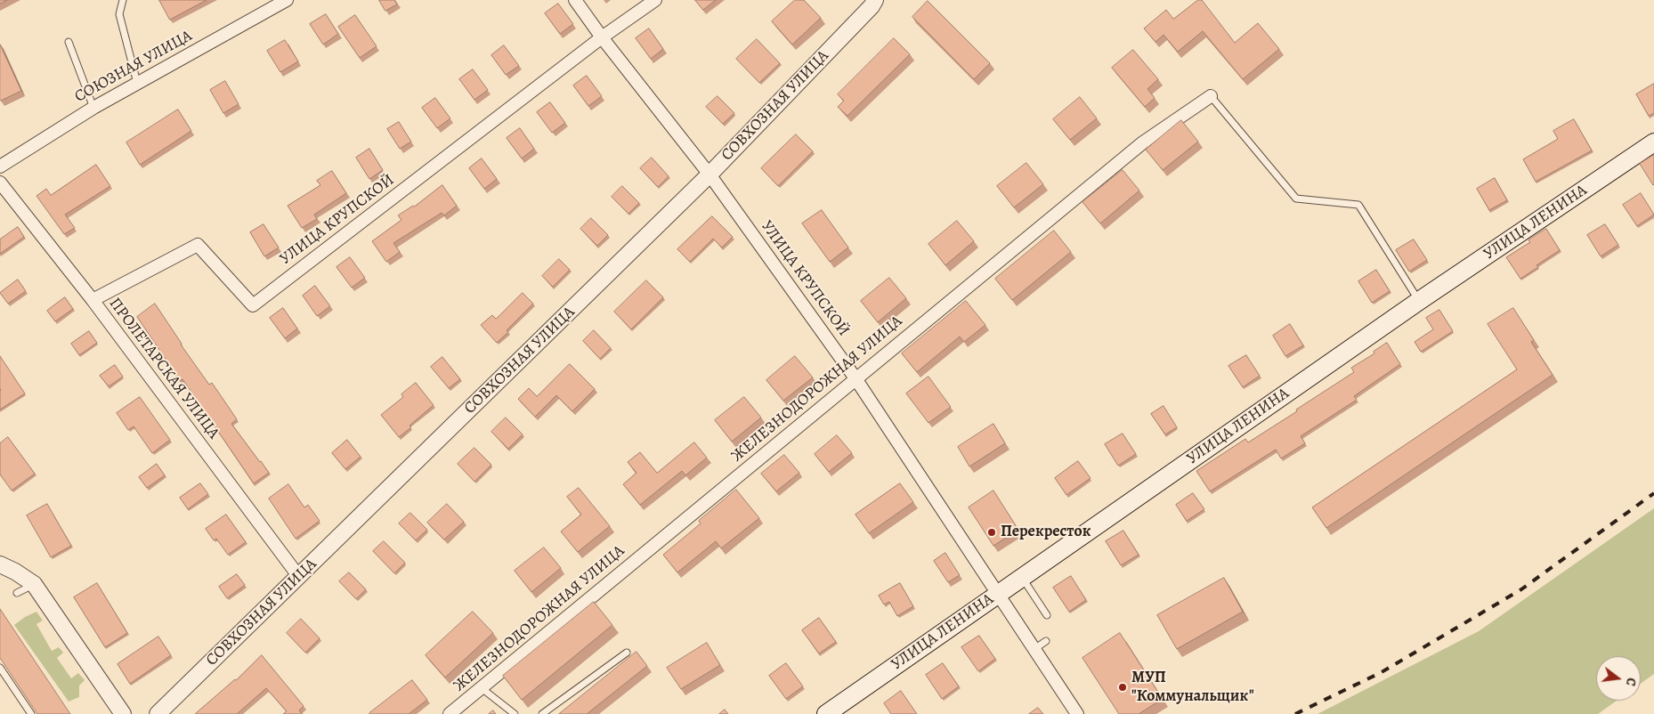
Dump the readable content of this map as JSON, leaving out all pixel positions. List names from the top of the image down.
{
  "streets": {
    "main road": ["УЛИЦА ЛЕНИНА"],
    "street": [
      "СОЮЗНАЯ УЛИЦА",
      "СОВХОЗНАЯ УЛИЦА",
      "УЛИЦА КРУПСКОЙ",
      "ПРОЛЕТАРСКАЯ УЛИЦА",
      "ЖЕЛЕЗНОДОРОЖНАЯ УЛИЦА"
    ]
  },
  "crossings": [
    ["СОВХОЗНАЯ УЛИЦА", "УЛИЦА КРУПСКОЙ"],
    ["СОВХОЗНАЯ УЛИЦА", "ПРОЛЕТАРСКАЯ УЛИЦА"],
    ["УЛИЦА КРУПСКОЙ", "УЛИЦА ЛЕНИНА"],
    ["УЛИЦА КРУПСКОЙ", "ПРОЛЕТАРСКАЯ УЛИЦА"],
    ["УЛИЦА КРУПСКОЙ", "ЖЕЛЕЗНОДОРОЖНАЯ УЛИЦА"]
  ],
  "places": ["Перекресток", "МУП \"Коммунальщик\""],
  "north": "right"
}
